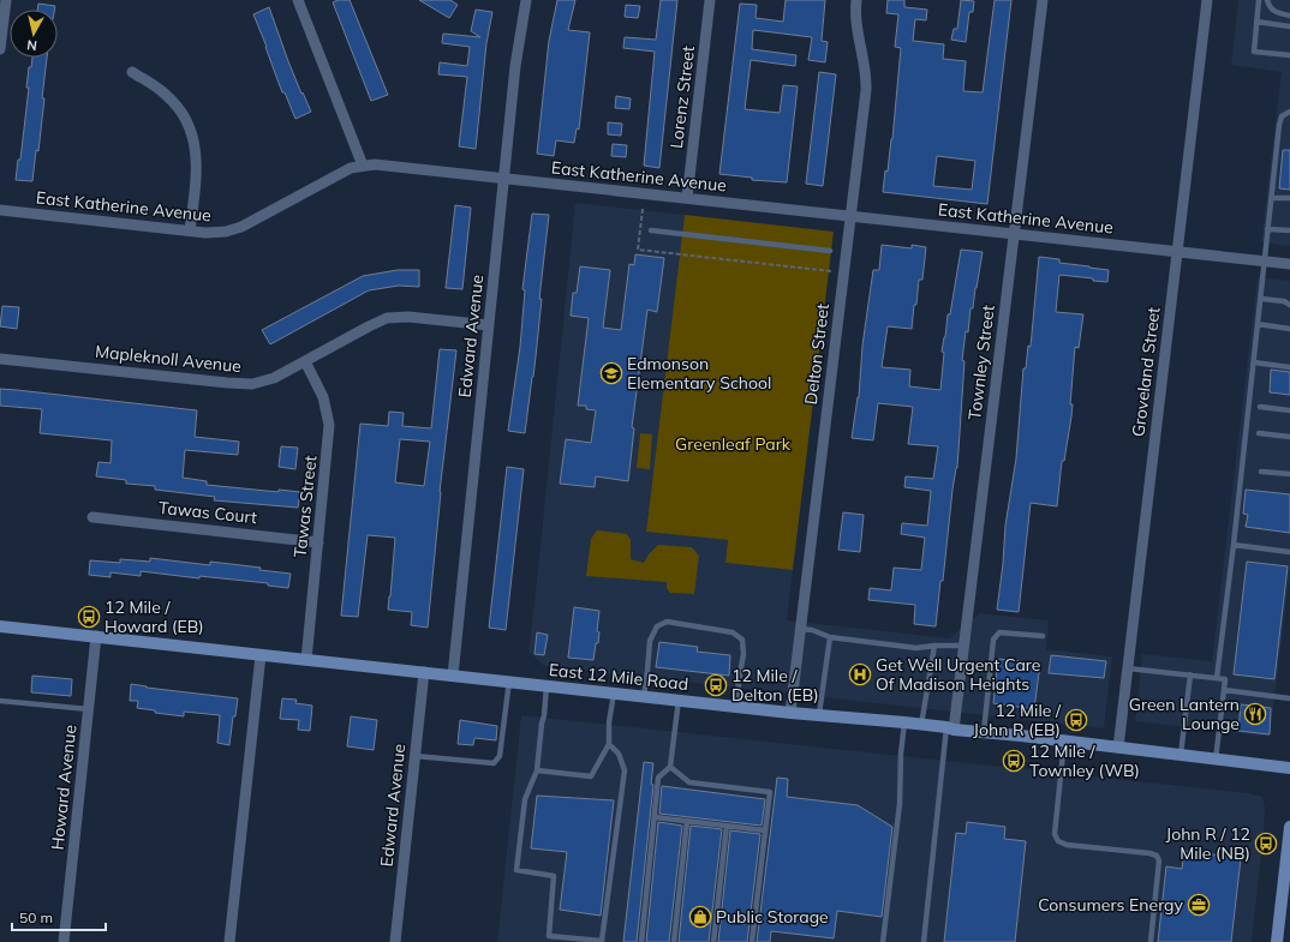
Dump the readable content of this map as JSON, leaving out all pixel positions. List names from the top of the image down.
{
  "streets": {
    "main road": ["East 12 Mile Road"],
    "street": [
      "Lorenz Street",
      "East Katherine Avenue",
      "Edward Avenue",
      "Delton Street",
      "Mapleknoll Avenue",
      "Townley Street",
      "Groveland Street",
      "Tawas Street",
      "Tawas Court",
      "Howard Avenue"
    ]
  },
  "crossings": [
    ["Lorenz Street", "East Katherine Avenue"],
    ["East Katherine Avenue", "Edward Avenue"],
    ["East Katherine Avenue", "Delton Street"],
    ["East Katherine Avenue", "Townley Street"],
    ["East Katherine Avenue", "Groveland Street"],
    ["Edward Avenue", "Mapleknoll Avenue"],
    ["Edward Avenue", "East 12 Mile Road"],
    ["Delton Street", "East 12 Mile Road"],
    ["Mapleknoll Avenue", "Tawas Street"],
    ["Townley Street", "East 12 Mile Road"],
    ["Groveland Street", "East 12 Mile Road"],
    ["Tawas Street", "Tawas Court"],
    ["Tawas Street", "East 12 Mile Road"],
    ["East 12 Mile Road", "Howard Avenue"]
  ],
  "parks": ["Greenleaf Park"],
  "places": {
    "school or university": ["Edmonson Elementary School"],
    "bus stop": [
      "12 Mile / Howard (EB)",
      "12 Mile / Delton (EB)",
      "12 Mile / John R (EB)",
      "12 Mile / Townley (WB)",
      "John R / 12 Mile (NB)"
    ],
    "hospital": ["Get Well Urgent Care Of Madison Heights"],
    "restaurant": ["Green Lantern Lounge"],
    "office": ["Consumers Energy"],
    "shop": ["Public Storage"]
  },
  "scale_bar": "50 m",
  "north": "bottom"
}
